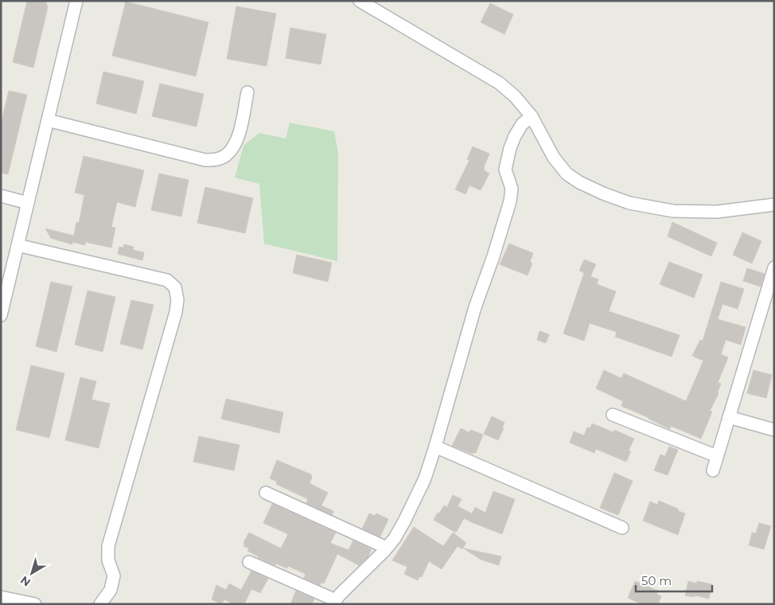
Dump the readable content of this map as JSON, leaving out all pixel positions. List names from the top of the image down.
{
  "scale_bar": "50 m",
  "north": "bottom left"
}
